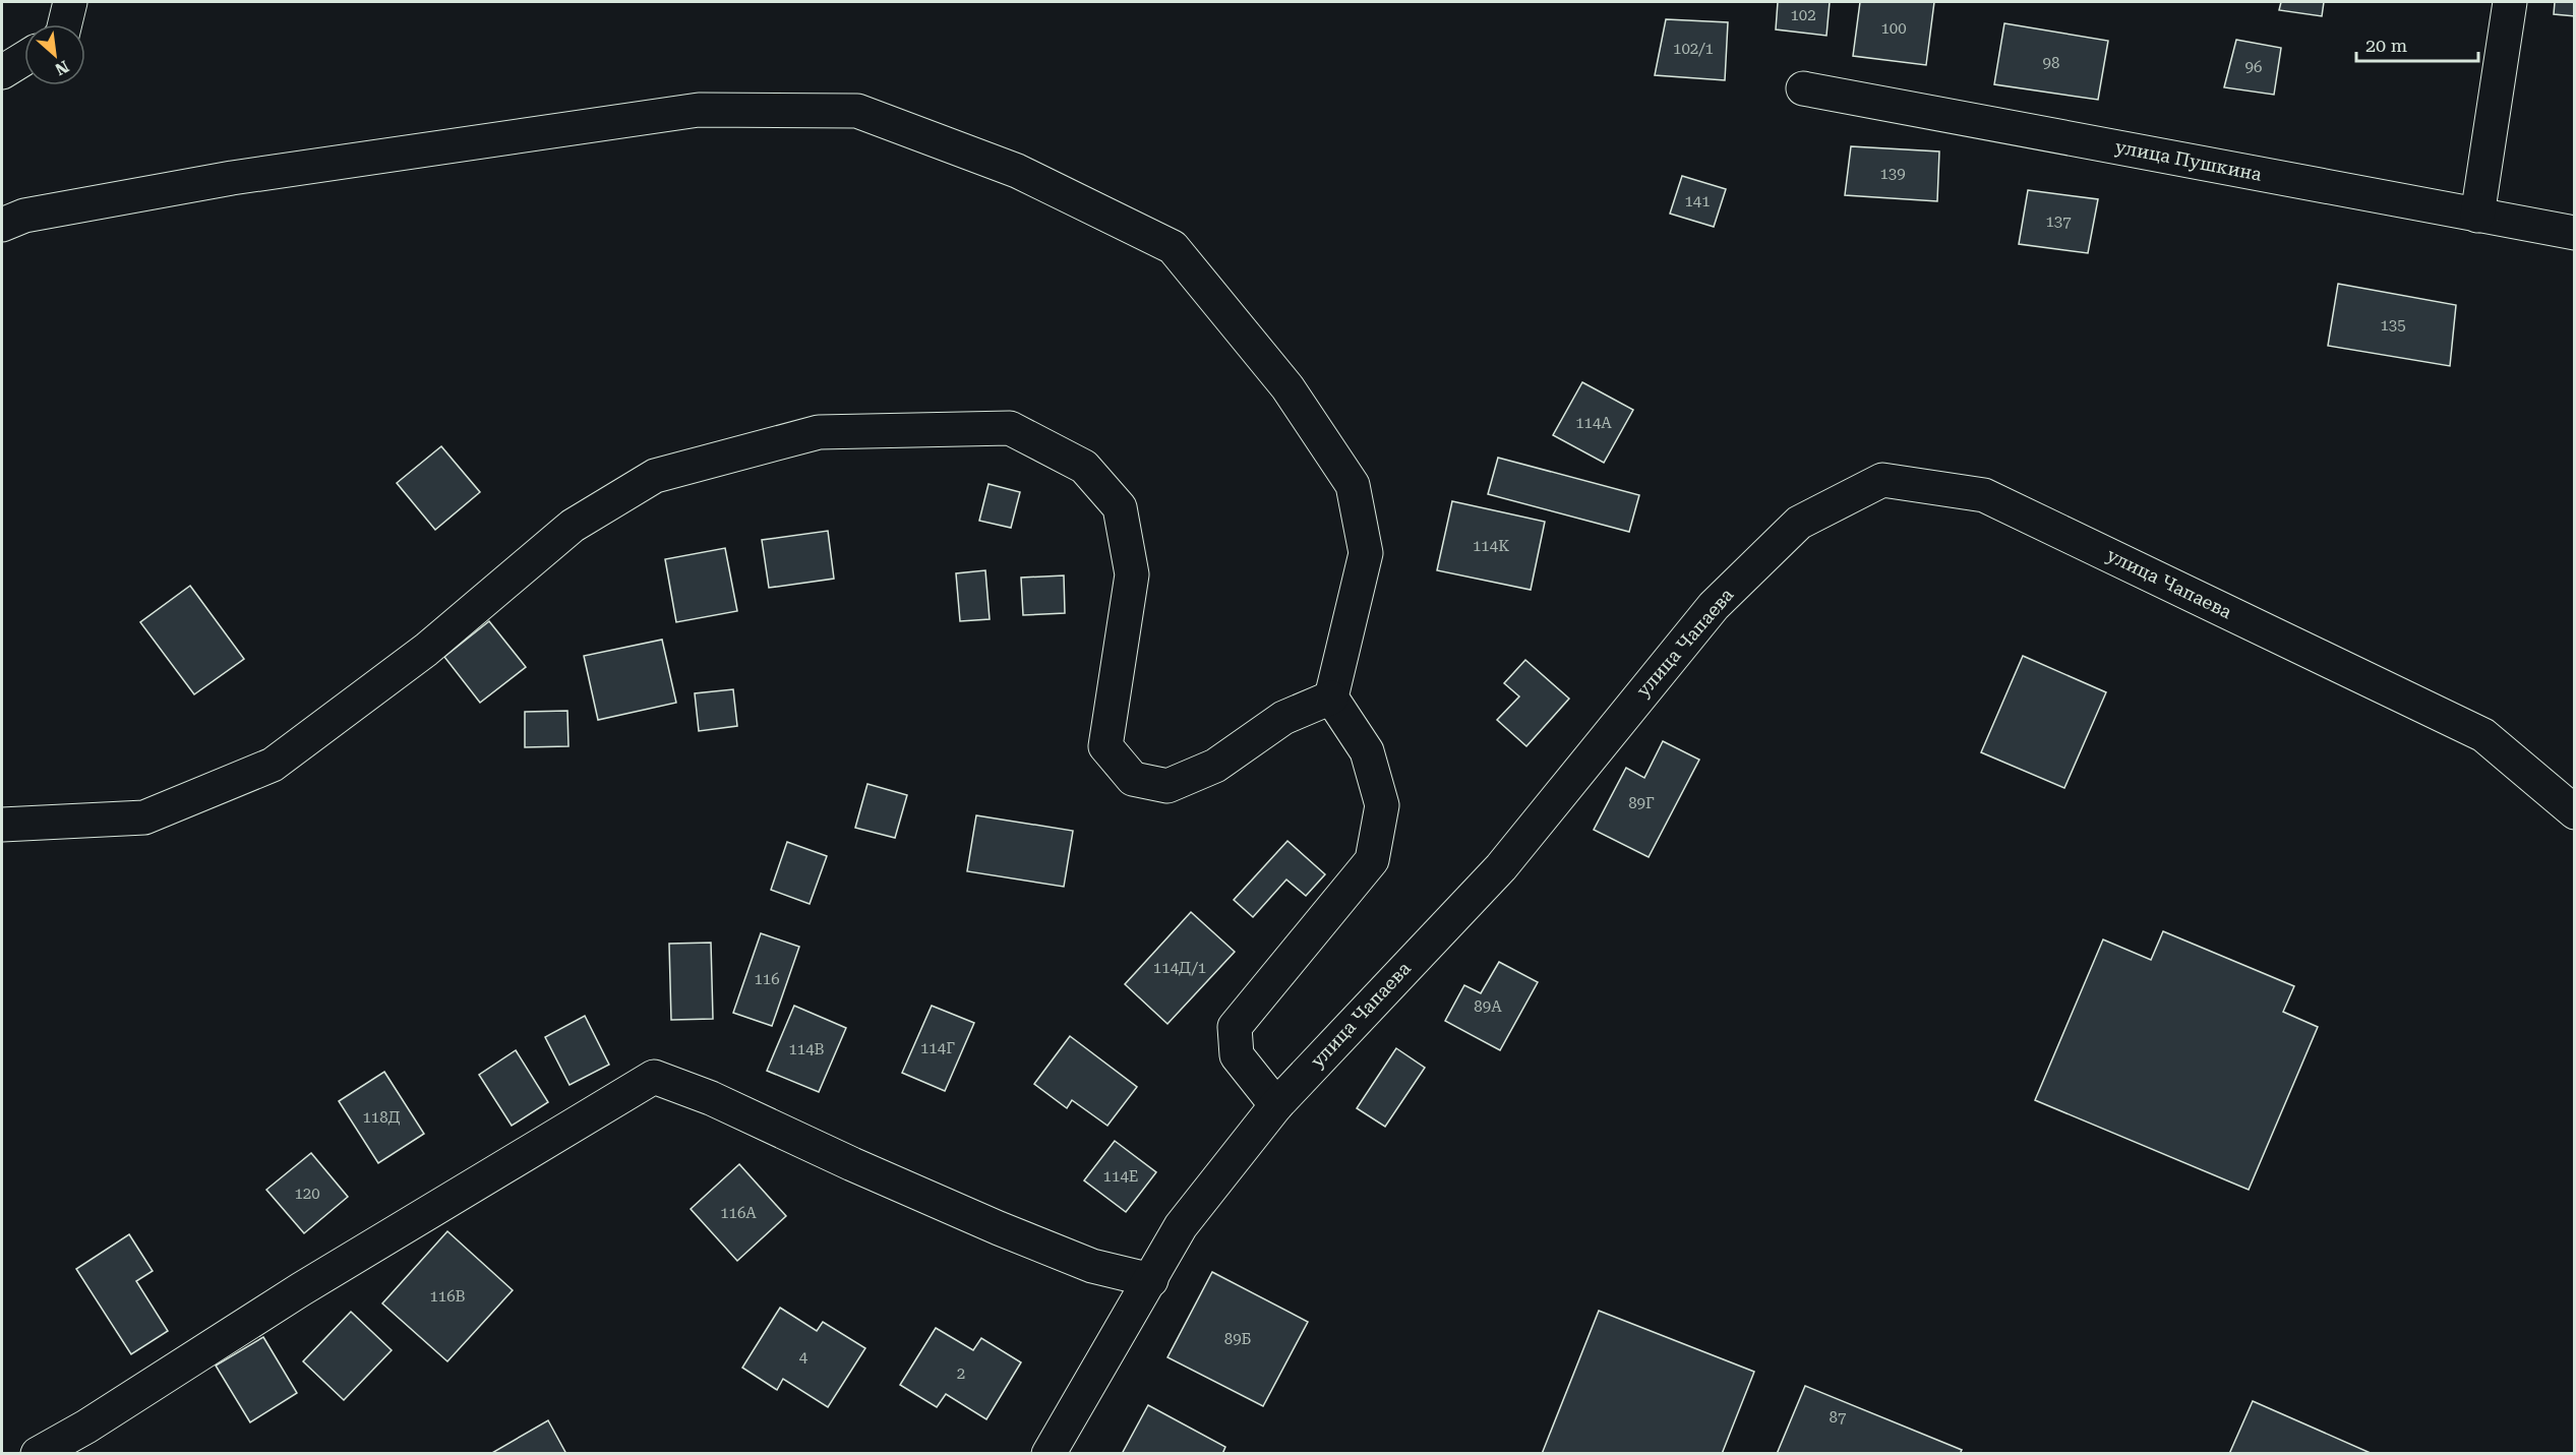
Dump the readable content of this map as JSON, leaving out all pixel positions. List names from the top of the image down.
{
  "streets": {
    "street": ["улица Пушкина", "улица Чапаева"]
  },
  "house_numbers": [
    "102",
    "100",
    "102/1",
    "98",
    "96",
    "139",
    "141",
    "137",
    "135",
    "114А",
    "114К",
    "89Г",
    "114Д/1",
    "116",
    "89А",
    "114Г",
    "114В",
    "118Д",
    "114Е",
    "120",
    "116А",
    "116В",
    "89Б",
    "4",
    "2",
    "87"
  ],
  "scale_bar": "20 m",
  "north": "bottom right"
}
